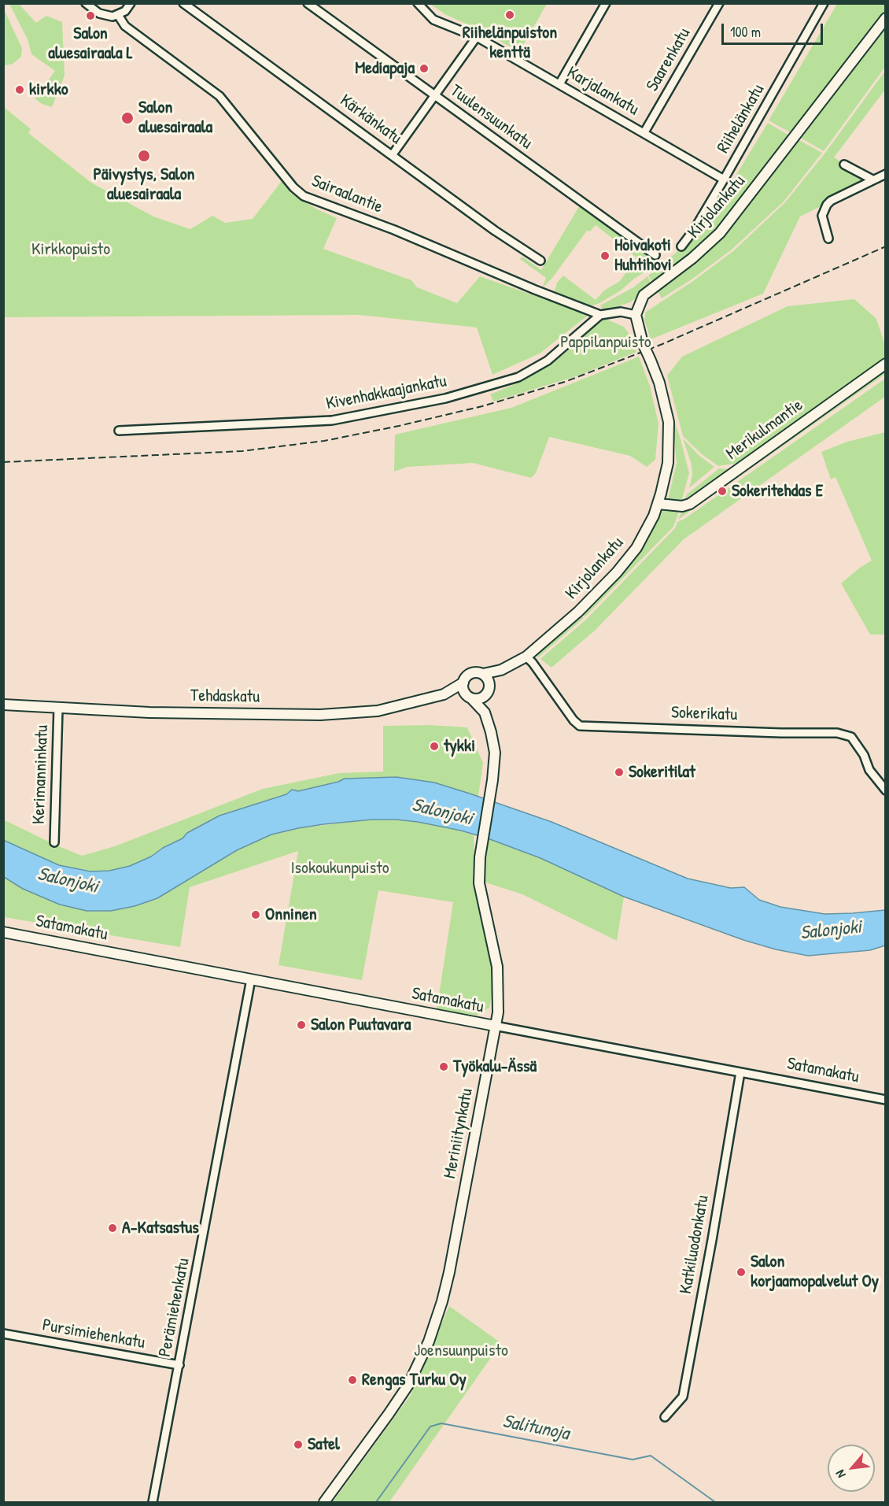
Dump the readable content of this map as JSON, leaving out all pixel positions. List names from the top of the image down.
{
  "streets": {
    "main road": [
      "Kirjolankatu",
      "Merikulmantie",
      "Tehdaskatu",
      "Satamakatu",
      "Meriniitynkatu"
    ],
    "street": [
      "Saarenkatu",
      "Karjalankatu",
      "Tuulensuunkatu",
      "Riihelänkatu",
      "Kärkänkatu",
      "Sairaalantie",
      "Kivenhakkaajankatu",
      "Sokerikatu",
      "Kerimanninkatu",
      "Katkiluodonkatu",
      "Perämiehenkatu",
      "Pursimiehenkatu"
    ]
  },
  "crossings": [
    ["Saarenkatu", "Karjalankatu"],
    ["Karjalankatu", "Riihelänkatu"],
    ["Sairaalantie", "Kivenhakkaajankatu"],
    ["Kirjolankatu", "Merikulmantie"],
    ["Kirjolankatu", "Tehdaskatu"],
    ["Kirjolankatu", "Sokerikatu"],
    ["Kirjolankatu", "Meriniitynkatu"],
    ["Tehdaskatu", "Kerimanninkatu"],
    ["Tehdaskatu", "Meriniitynkatu"],
    ["Satamakatu", "Meriniitynkatu"],
    ["Satamakatu", "Katkiluodonkatu"],
    ["Satamakatu", "Perämiehenkatu"],
    ["Perämiehenkatu", "Pursimiehenkatu"]
  ],
  "water": ["Salonjoki", "Salitunoja"],
  "parks": [
    "Kirkkopuisto",
    "Pappilanpuisto",
    "Isokoukunpuisto",
    "Joensuunpuisto"
  ],
  "places": [
    "Riihelänpuiston kenttä",
    "Salon aluesairaala L",
    "Mediapaja",
    "kirkko",
    "Salon aluesairaala",
    "Päivystys, Salon aluesairaala",
    "Hoivakoti Huhtihovi",
    "Sokeritehdas E",
    "tykki",
    "Sokeritilat",
    "Onninen",
    "Salon Puutavara",
    "Työkalu-Ässä",
    "A-Katsastus",
    "Salon korjaamopalvelut Oy",
    "Rengas Turku Oy",
    "Satel"
  ],
  "scale_bar": "100 m",
  "north": "bottom left"
}
